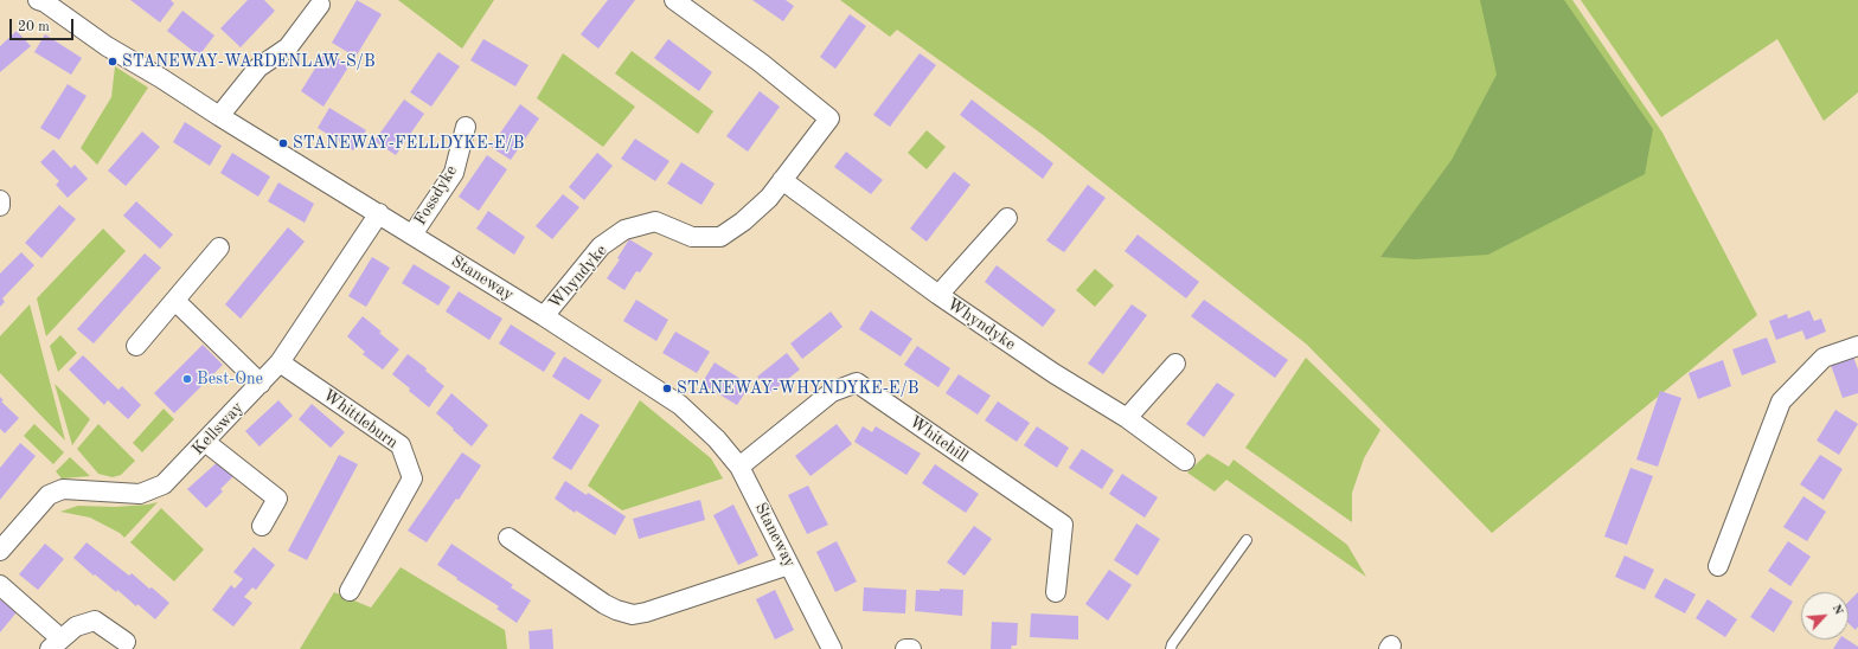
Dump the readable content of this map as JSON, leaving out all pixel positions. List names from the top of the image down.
{
  "streets": {
    "street": [
      "Fossdyke",
      "Whyndyke",
      "Staneway",
      "Whittleburn",
      "Kellsway",
      "Whitehill"
    ]
  },
  "crossings": [
    ["Fossdyke", "Staneway"],
    ["Whyndyke", "Staneway"],
    ["Staneway", "Kellsway"],
    ["Staneway", "Whitehill"],
    ["Whittleburn", "Kellsway"]
  ],
  "places": [
    "STANEWAY-WARDENLAW-S/B",
    "STANEWAY-FELLDYKE-E/B",
    "Best-One",
    "STANEWAY-WHYNDYKE-E/B"
  ],
  "scale_bar": "20 m",
  "north": "top right"
}
